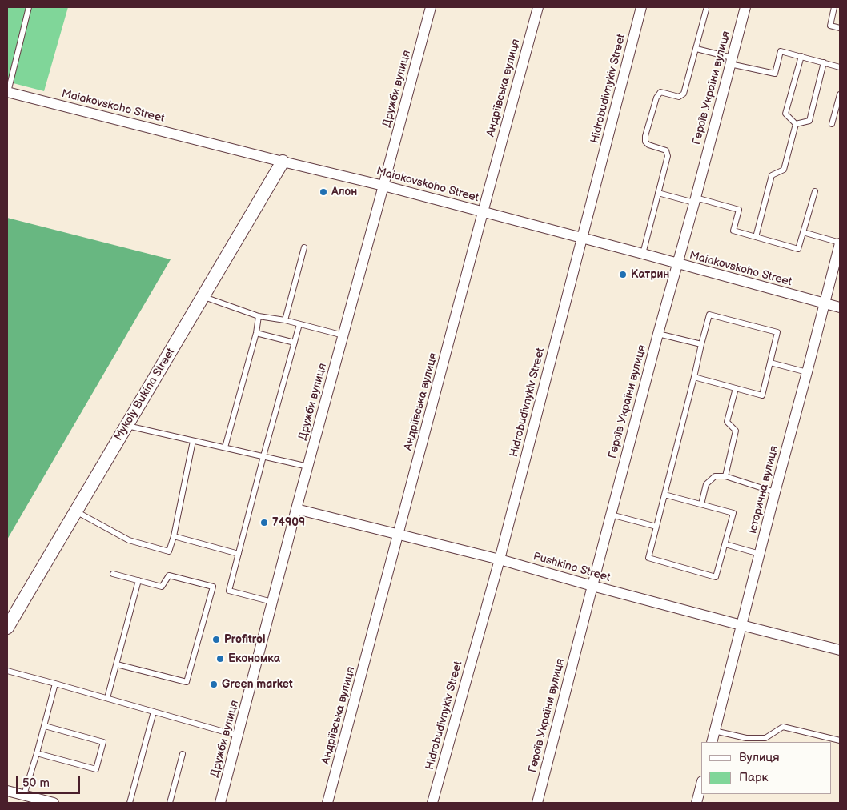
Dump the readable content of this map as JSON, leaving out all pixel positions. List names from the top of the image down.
{
  "streets": {
    "street": [
      "Андріївська вулиця",
      "Героїв України вулиця",
      "Дружби вулиця",
      "Hidrobudivnykiv Street",
      "Maiakovskoho Street",
      "Mykoly Bukina Street",
      "Історична вулиця",
      "Pushkina Street"
    ]
  },
  "crossings": [
    ["Андріївська вулиця", "Maiakovskoho Street"],
    ["Андріївська вулиця", "Pushkina Street"],
    ["Героїв України вулиця", "Maiakovskoho Street"],
    ["Героїв України вулиця", "Pushkina Street"],
    ["Дружби вулиця", "Maiakovskoho Street"],
    ["Дружби вулиця", "Pushkina Street"],
    ["Hidrobudivnykiv Street", "Maiakovskoho Street"],
    ["Hidrobudivnykiv Street", "Pushkina Street"],
    ["Maiakovskoho Street", "Mykoly Bukina Street"],
    ["Maiakovskoho Street", "Історична вулиця"],
    ["Історична вулиця", "Pushkina Street"]
  ],
  "places": [
    "Алон",
    "Катрин",
    "74909",
    "Profitrol",
    "Економка",
    "Green market"
  ],
  "legend": ["Вулиця", "Парк"],
  "scale_bar": "50 m"
}
